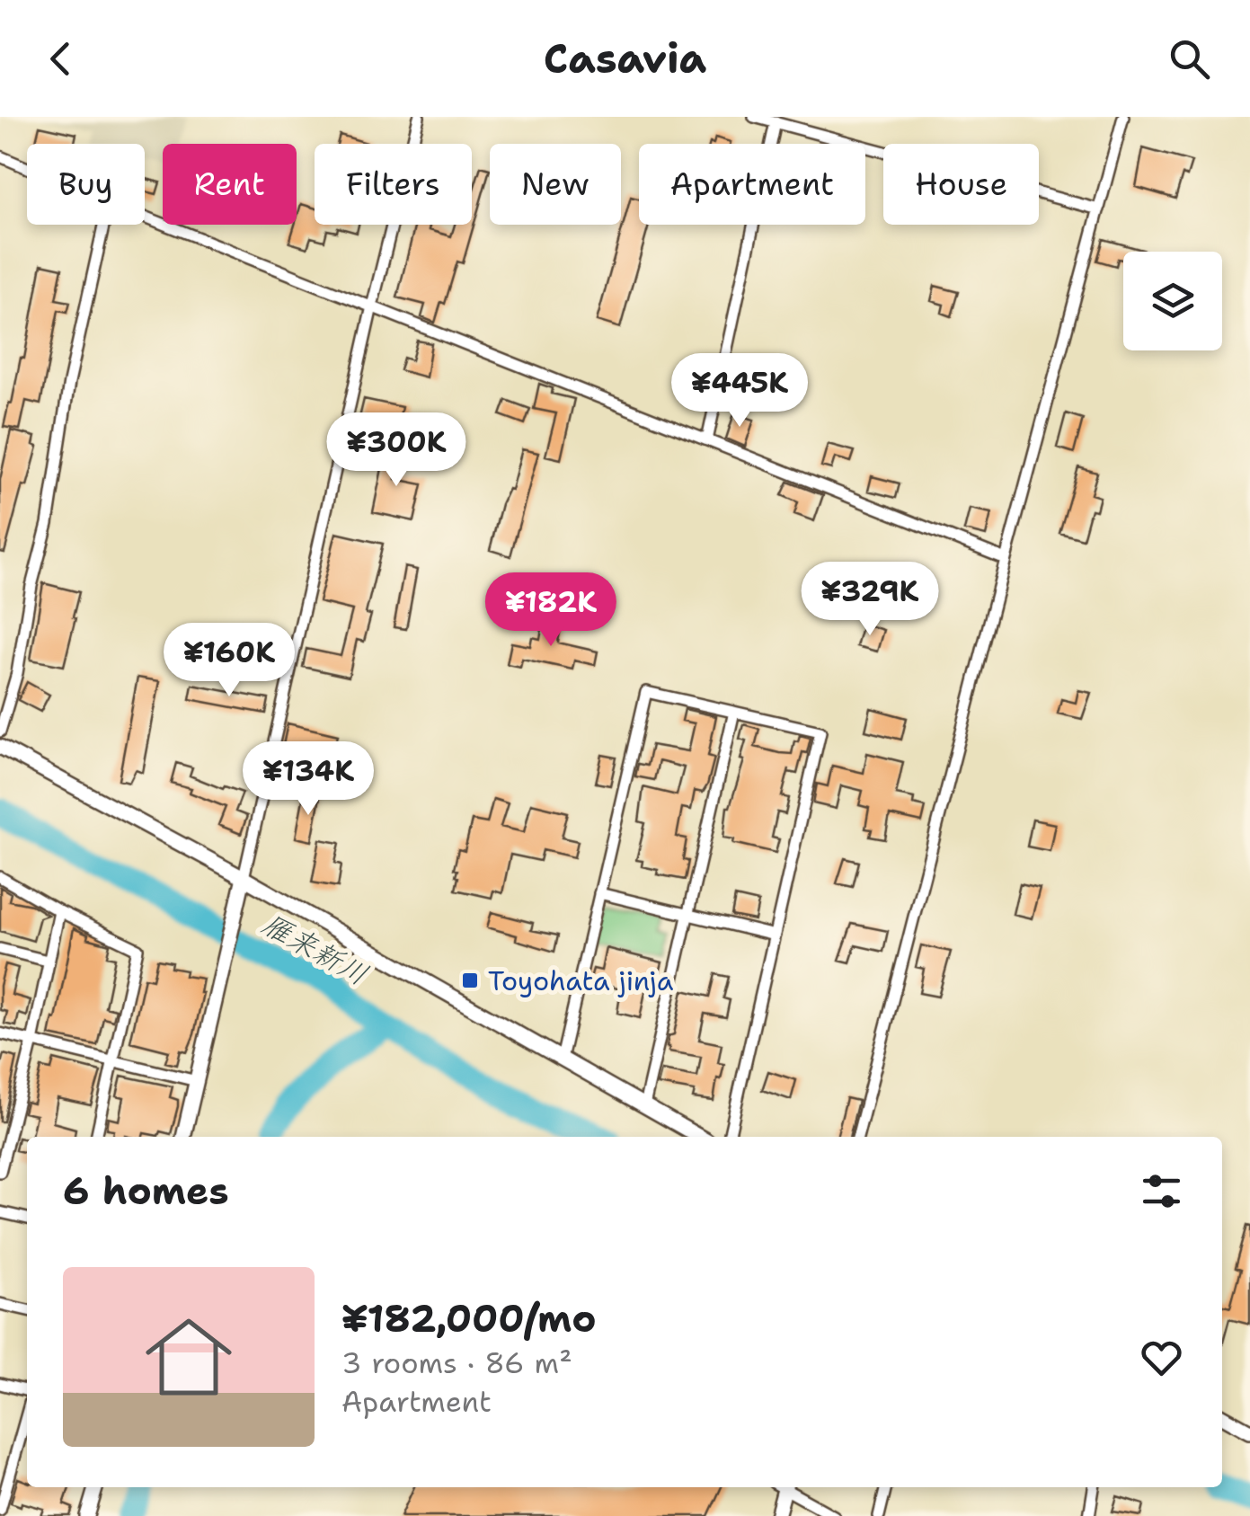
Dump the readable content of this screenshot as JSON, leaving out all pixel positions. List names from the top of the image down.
{
  "water": ["雁来新川"],
  "places": {
    "transit": ["Toyohata jinja"]
  },
  "page": {
    "header": "Casavia",
    "chip": [
      "Buy",
      "Rent",
      "Filters",
      "New",
      "Apartment",
      "House"
    ],
    "price": [
      "¥445K",
      "¥300K",
      "¥329K",
      "¥182K",
      "¥160K",
      "¥134K"
    ],
    "heading": "6 homes",
    "list": [
      {
        "name": "¥182,000/mo",
        "note": "3 rooms · 86 m² · Apartment"
      }
    ]
  }
}
